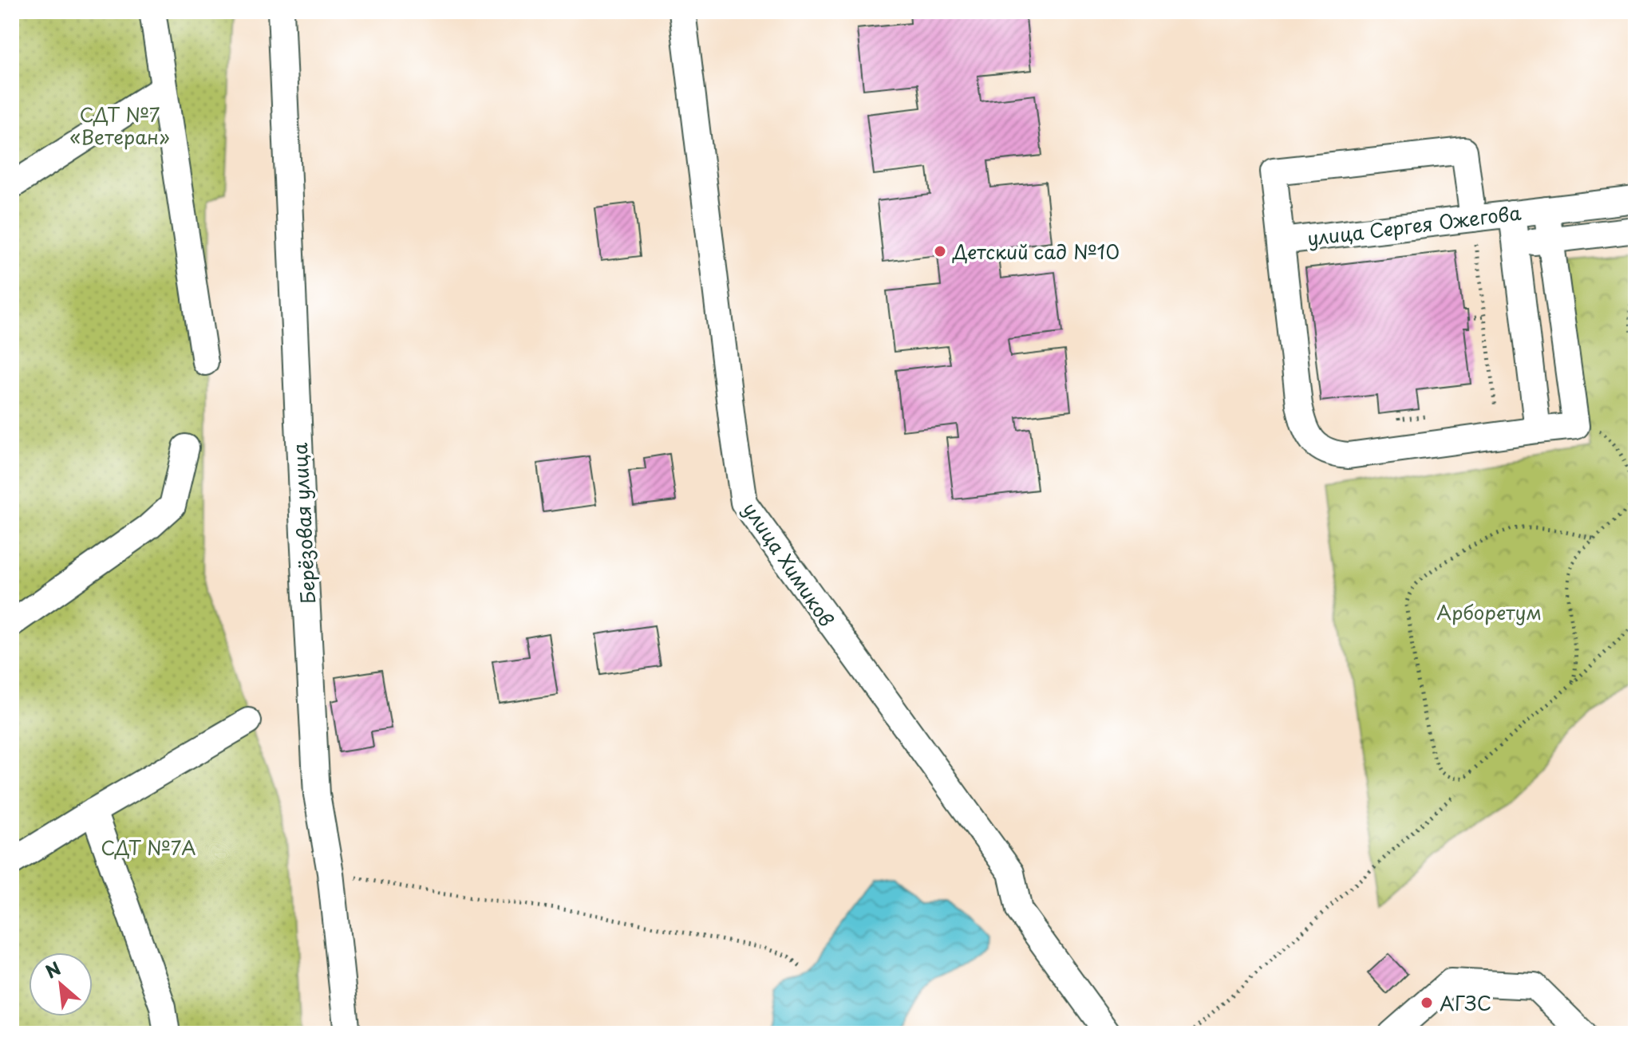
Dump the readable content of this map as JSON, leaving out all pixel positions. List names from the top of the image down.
{
  "streets": {
    "street": ["улица Сергея Ожегова", "Берёзовая улица", "улица Химиков"]
  },
  "parks": ["СДТ №7 «Ветеран»", "Арборетум", "СДТ №7А"],
  "places": ["Детский сад №10", "АГЗС"],
  "north": "top left"
}
